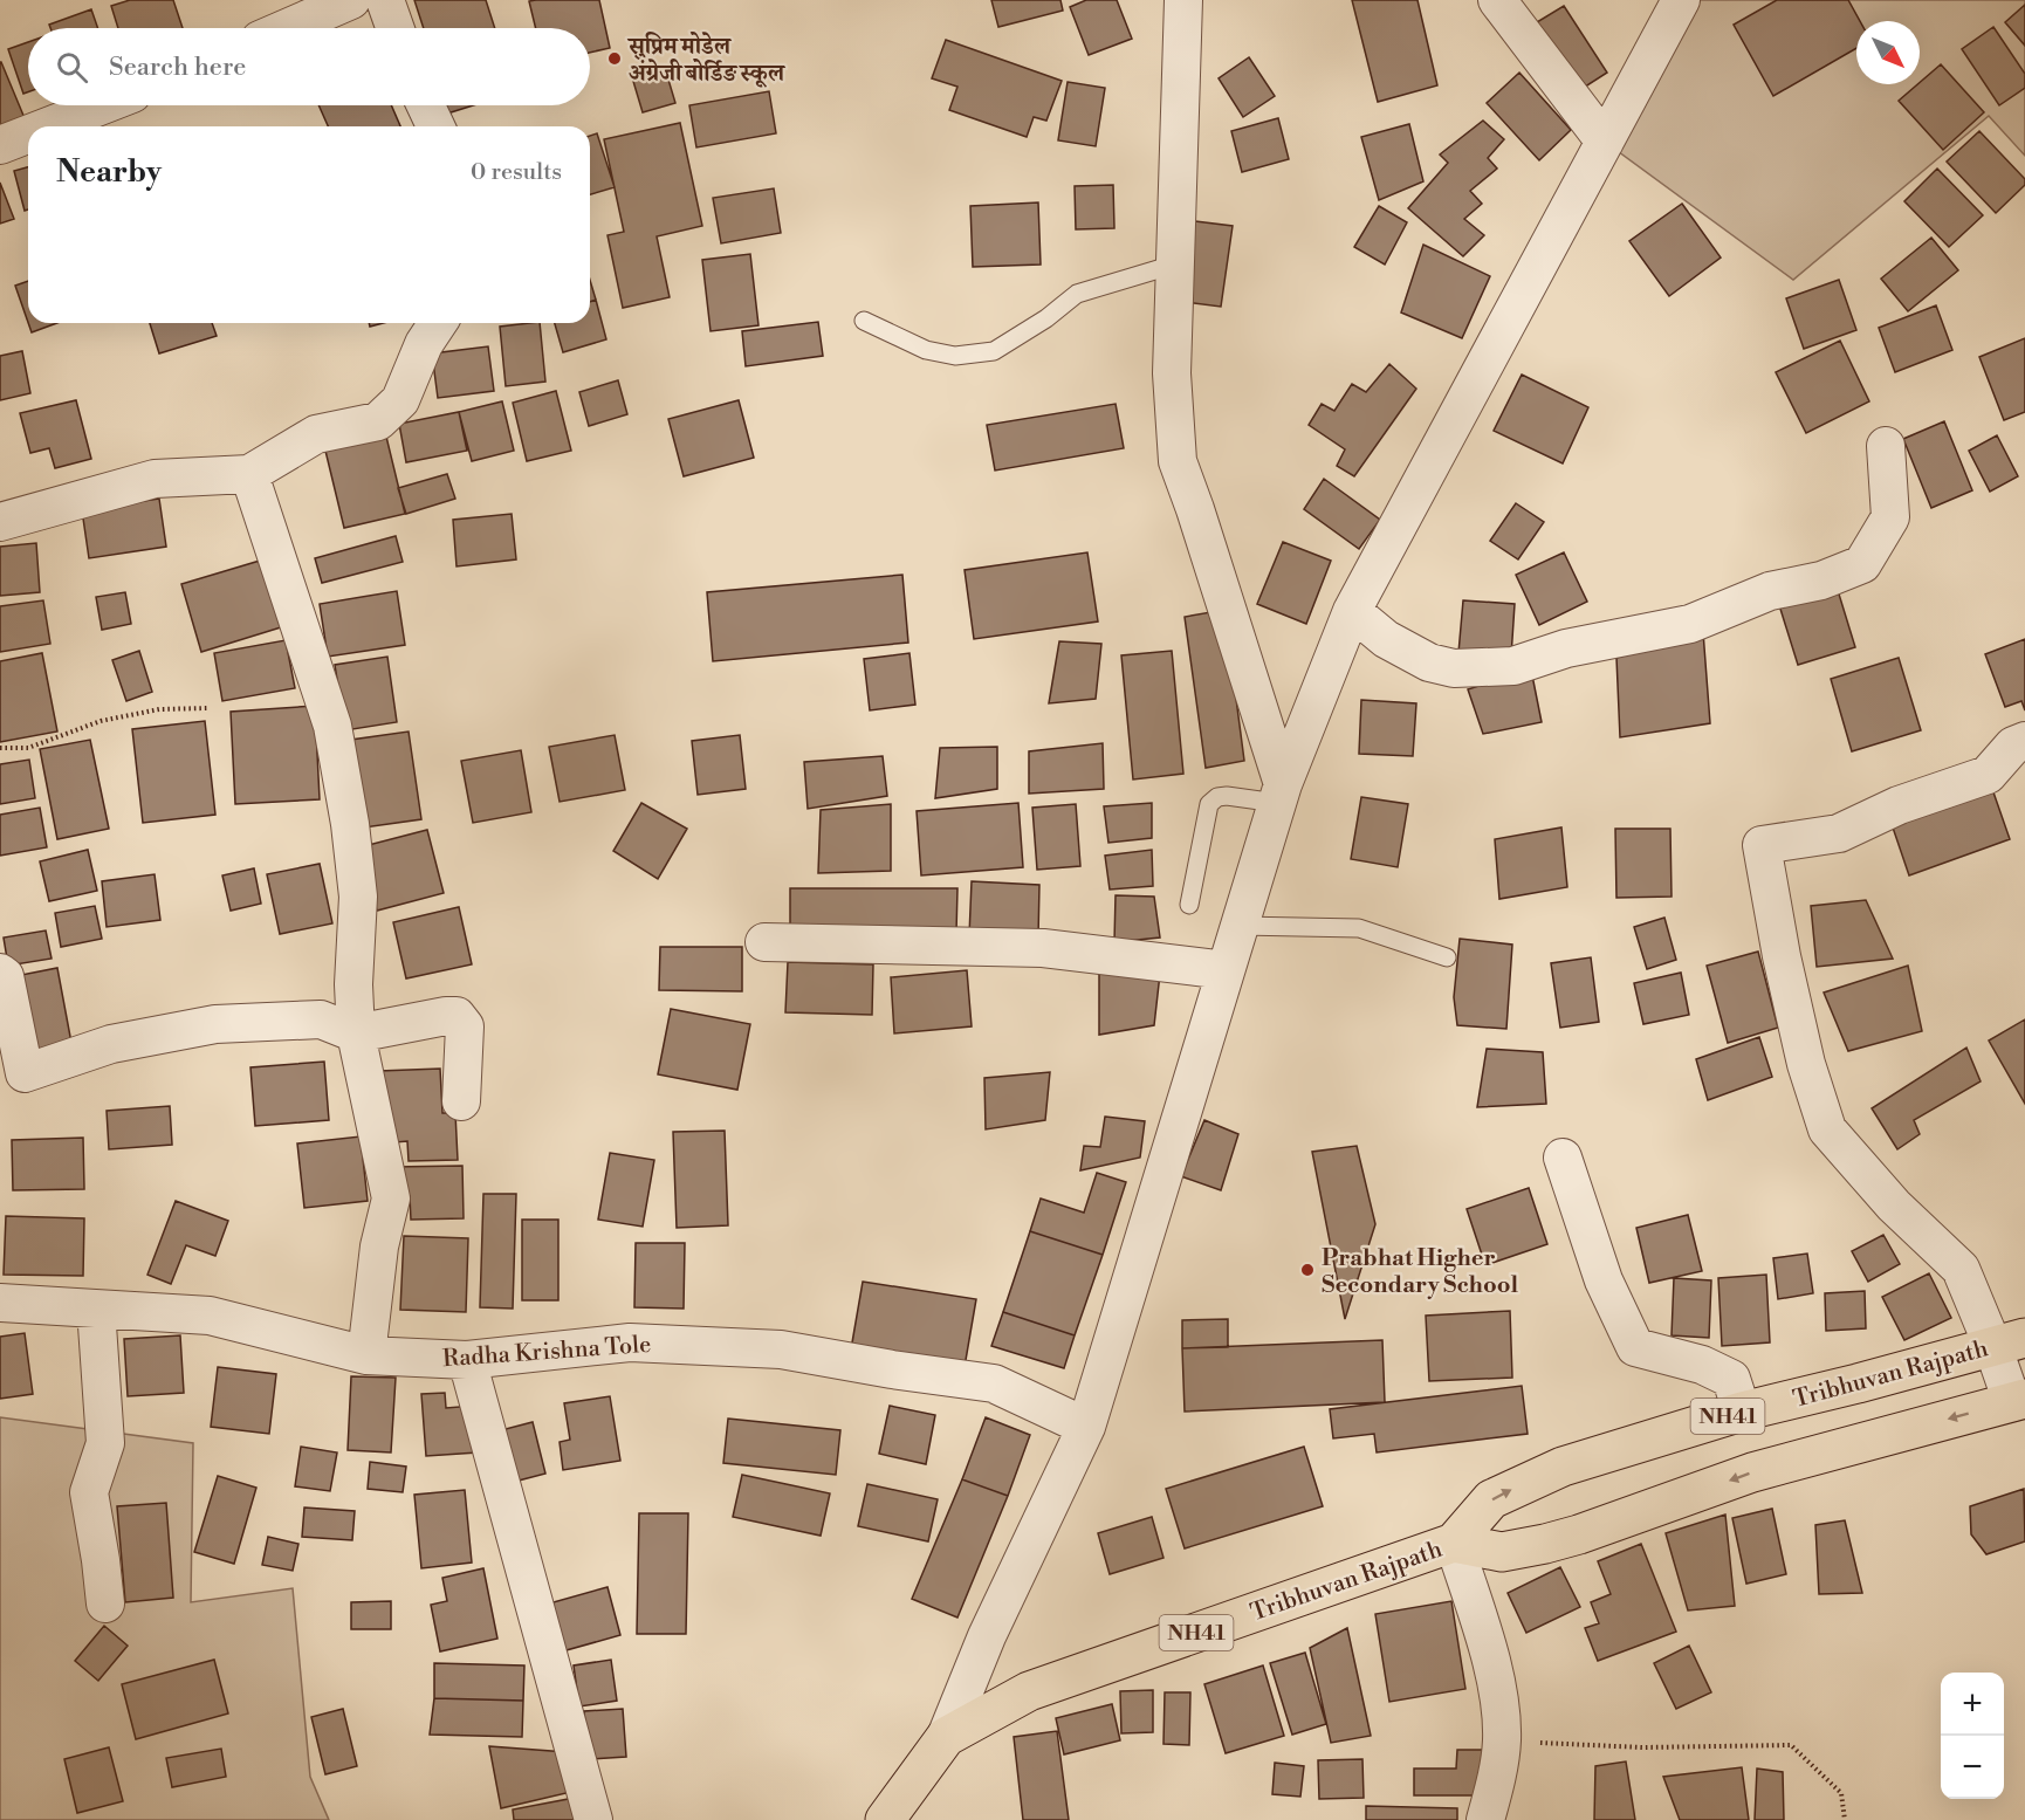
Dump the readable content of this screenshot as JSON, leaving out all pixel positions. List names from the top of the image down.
{
  "streets": {
    "highway": ["Tribhuvan Rajpath", "NH41"],
    "street": ["Radha Krishna Tole"]
  },
  "places": ["सुप्रिम मोडेल अंग्रेजी बोर्डिङ स्कूल", "Prabhat Higher Secondary School"],
  "north": "bottom right",
  "page": {
    "search": "Search here",
    "heading": ["Nearby", "0 results"],
    "map_buttons": ["+", "−"]
  }
}
